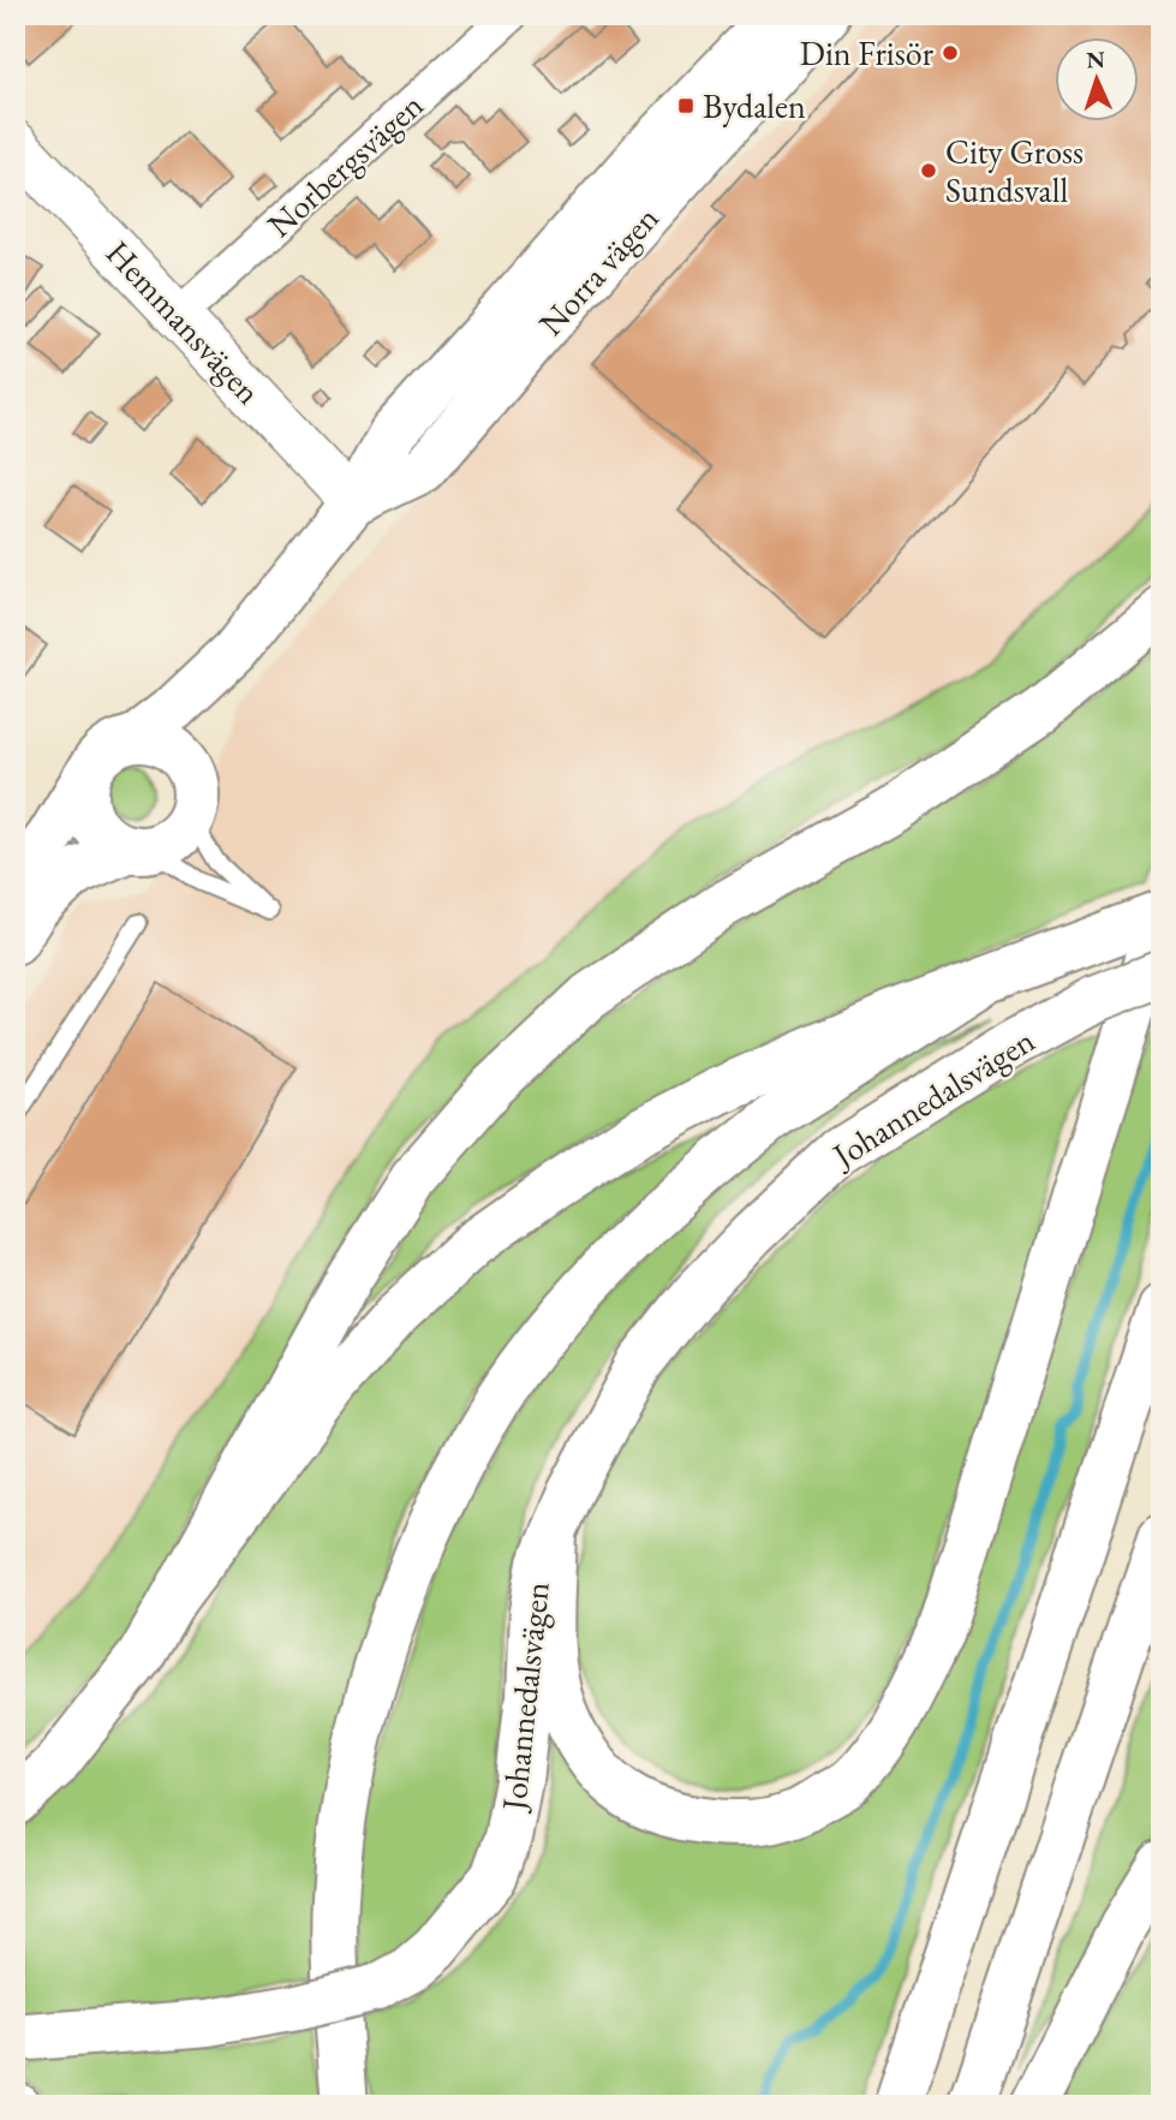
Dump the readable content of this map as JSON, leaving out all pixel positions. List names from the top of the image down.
{
  "streets": {
    "main road": ["Norra vägen", "Johannedalsvägen"],
    "street": ["Norbergsvägen", "Hemmansvägen"]
  },
  "crossings": [
    ["Norbergsvägen", "Hemmansvägen"],
    ["Norra vägen", "Hemmansvägen"]
  ],
  "places": {
    "other": ["Din Frisör", "City Gross Sundsvall"],
    "transit": ["Bydalen"]
  },
  "north": "top"
}
